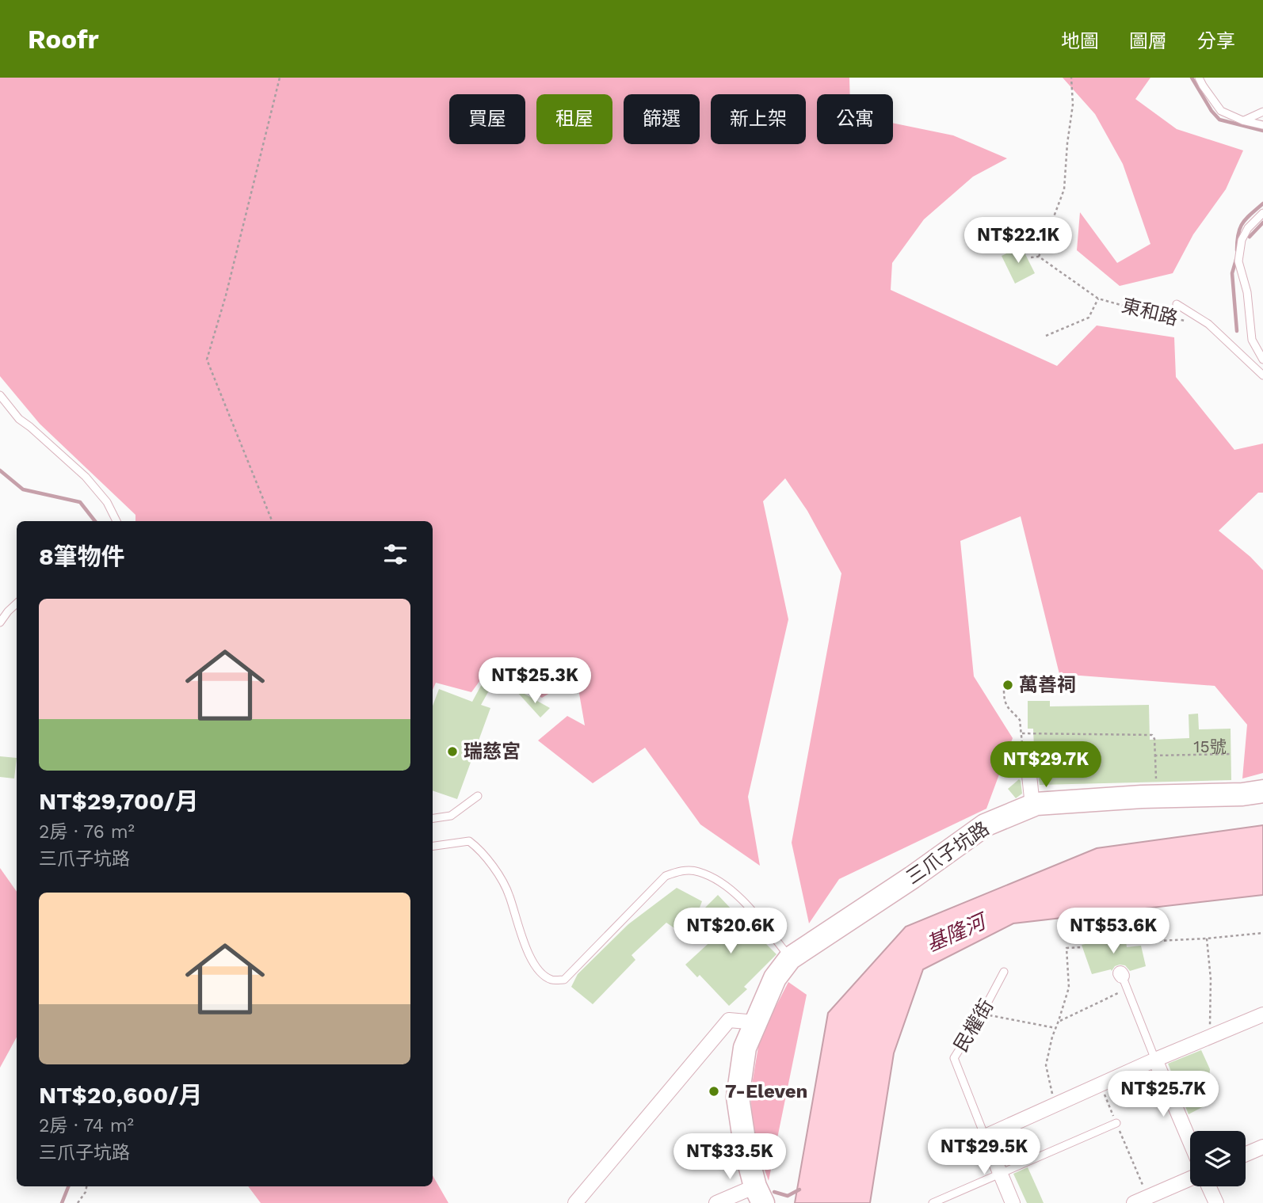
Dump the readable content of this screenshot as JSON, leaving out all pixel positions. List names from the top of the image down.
{
  "streets": {
    "main road": ["三爪子坑路"],
    "street": ["民權街"],
    "path": ["東和路"]
  },
  "water": ["基隆河"],
  "places": ["萬善祠", "瑞慈宮", "7-Eleven"],
  "house_numbers": ["15號"],
  "page": {
    "header": "Roofr",
    "nav": ["地圖", "圖層", "分享"],
    "chip": [
      "買屋",
      "租屋",
      "篩選",
      "新上架",
      "公寓"
    ],
    "price": [
      "NT$22.1K",
      "NT$25.3K",
      "NT$29.7K",
      "NT$20.6K",
      "NT$53.6K",
      "NT$25.7K",
      "NT$29.5K",
      "NT$33.5K"
    ],
    "heading": "8筆物件",
    "list": [
      {
        "name": "NT$29,700/月",
        "note": "2房 · 76 m² · 三爪子坑路"
      },
      {
        "name": "NT$20,600/月",
        "note": "2房 · 74 m² · 三爪子坑路"
      }
    ]
  }
}
